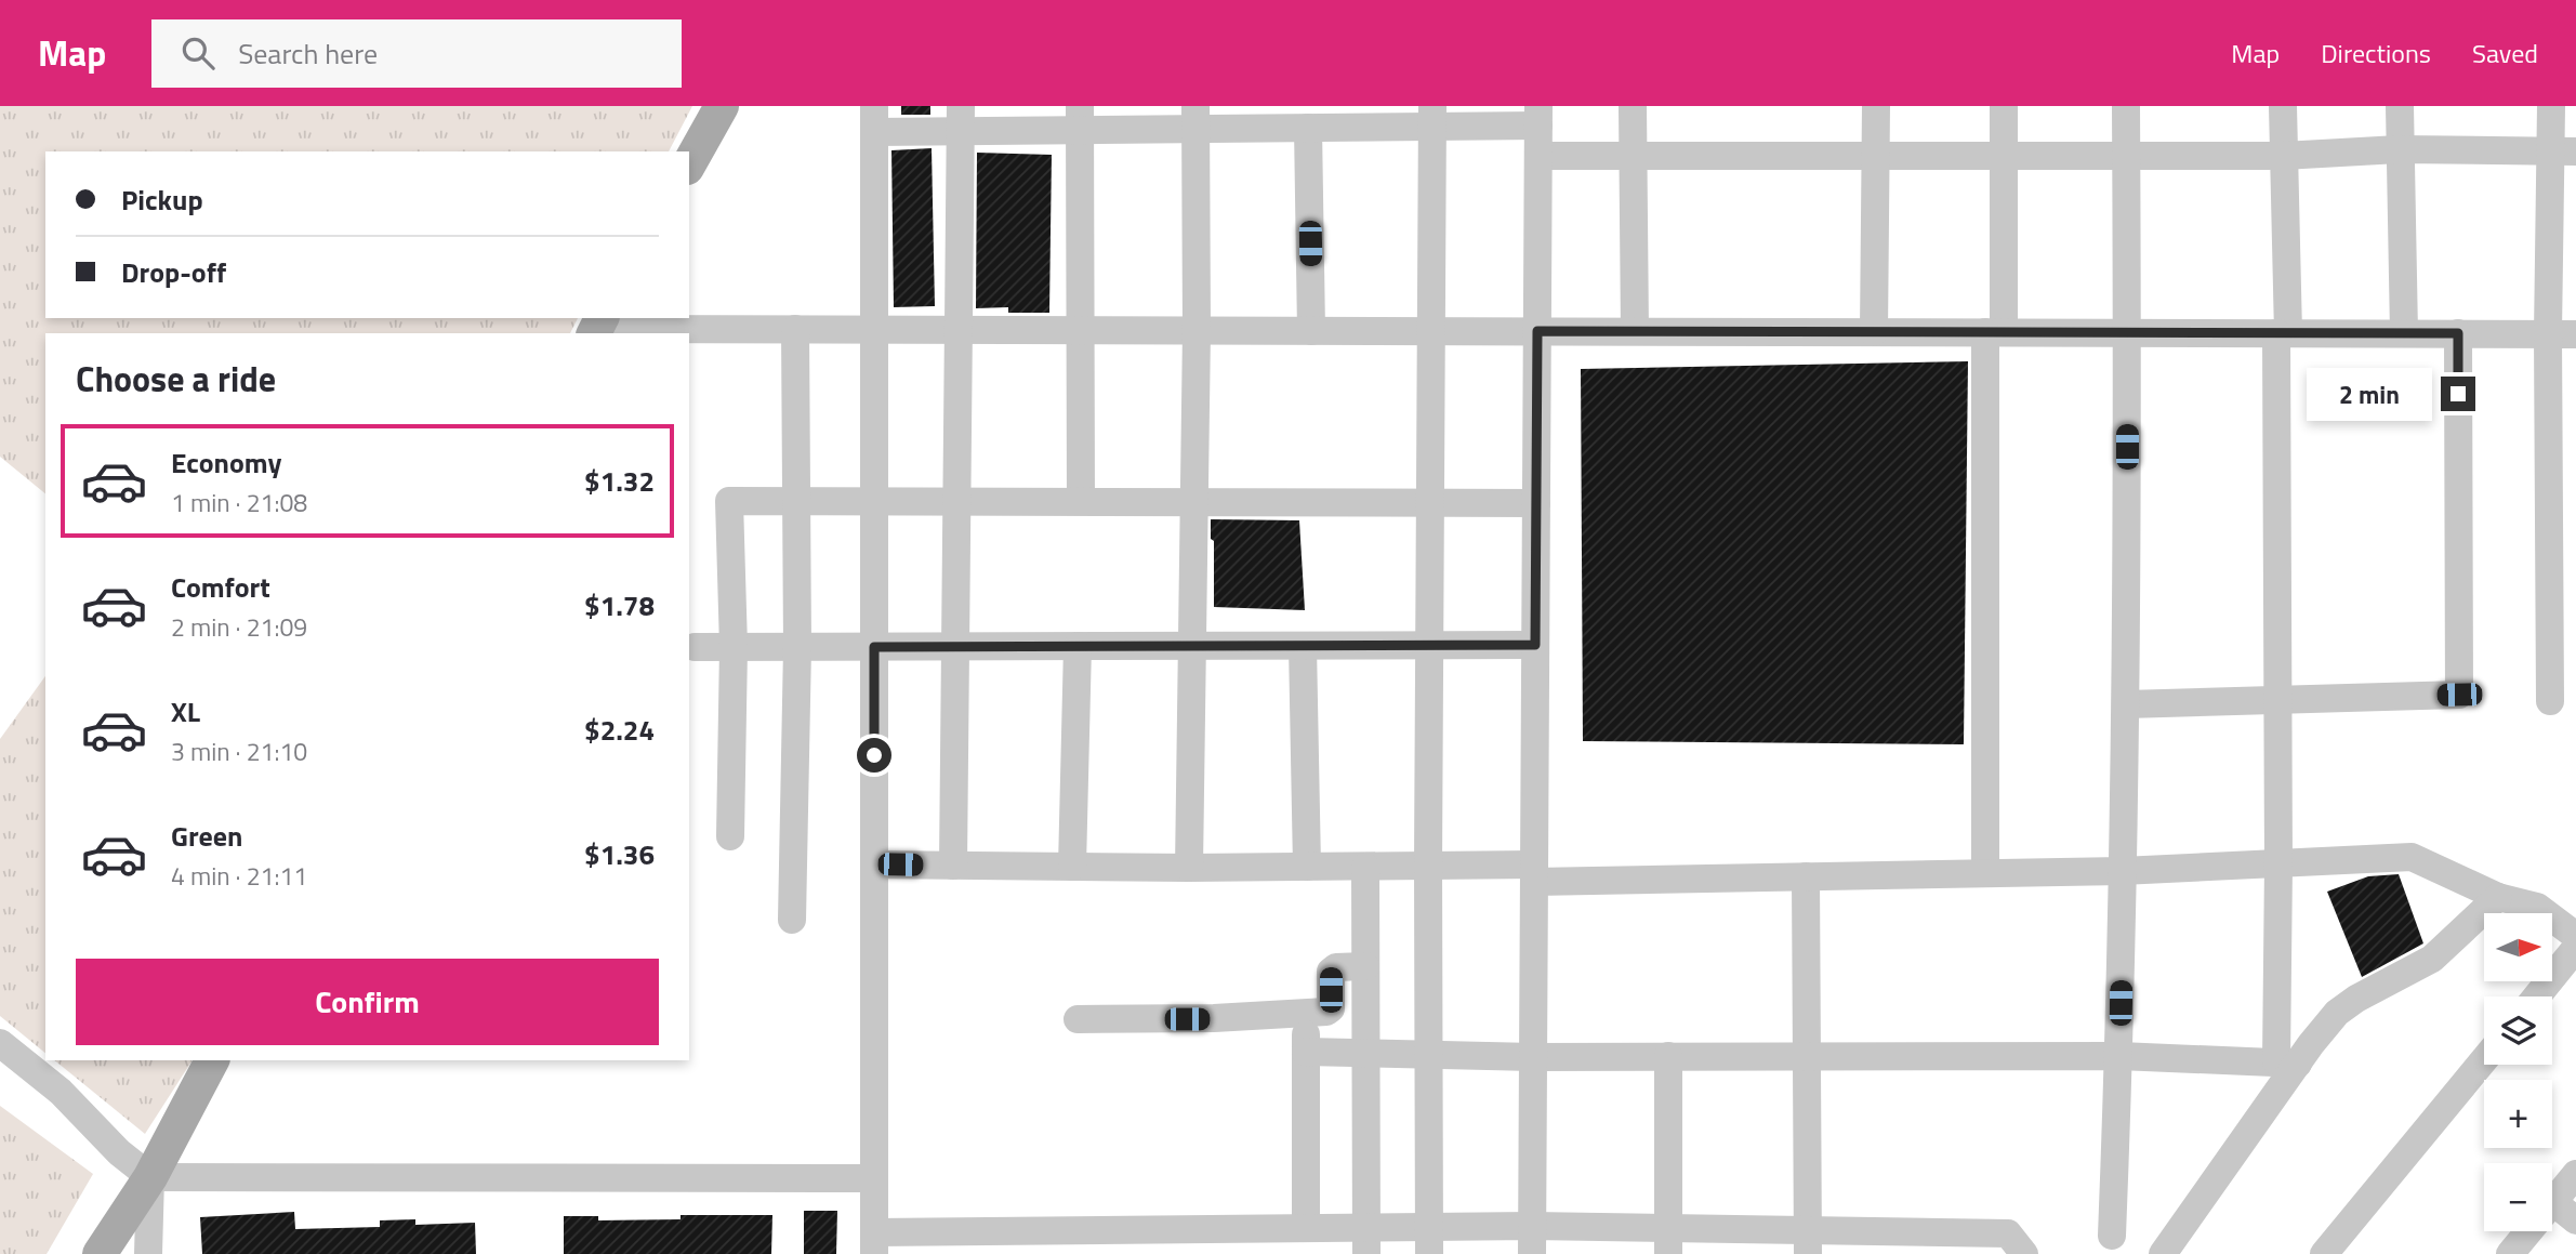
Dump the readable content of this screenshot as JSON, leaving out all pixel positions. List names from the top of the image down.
{
  "north": "right",
  "page": {
    "header": "Map",
    "search": "Search here",
    "nav": ["Map", "Directions", "Saved"],
    "banner": ["Pickup", "Drop-off"],
    "heading": "Choose a ride",
    "bubble": "2 min",
    "list": [
      {
        "name": "Economy",
        "note": "1 min · 21:08",
        "value": "$1.32"
      },
      {
        "name": "Comfort",
        "note": "2 min · 21:09",
        "value": "$1.78"
      },
      {
        "name": "XL",
        "note": "3 min · 21:10",
        "value": "$2.24"
      },
      {
        "name": "Green",
        "note": "4 min · 21:11",
        "value": "$1.36"
      }
    ],
    "map_buttons": ["+", "−"],
    "buttons": "Confirm"
  }
}
